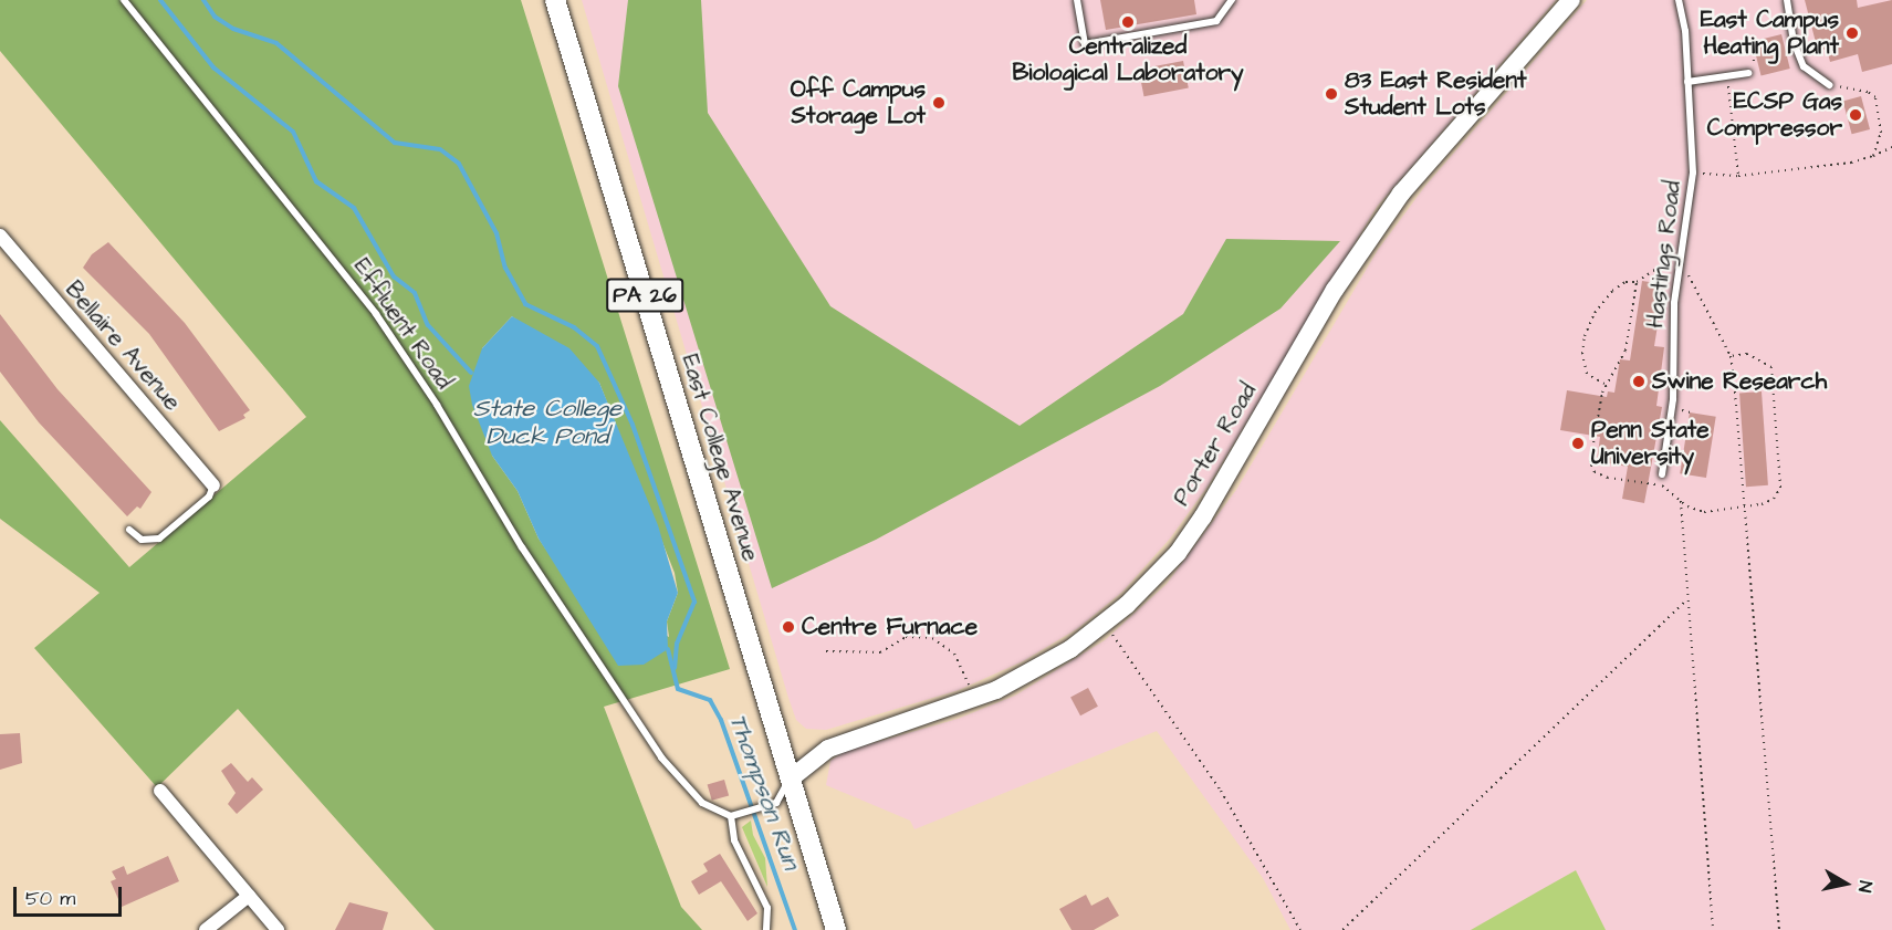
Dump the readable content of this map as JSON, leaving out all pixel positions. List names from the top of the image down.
{
  "streets": {
    "main road": ["PA 26", "East College Avenue"],
    "street": ["Bellaire Avenue", "Porter Road"],
    "lane": ["Hastings Road", "Effluent Road"]
  },
  "crossings": [
    ["Porter Road", "East College Avenue"]
  ],
  "water": ["State College Duck Pond", "Thompson Run"],
  "places": [
    "Centralized Biological Laboratory",
    "East Campus Heating Plant",
    "83 East Resident Student Lots",
    "Off Campus Storage Lot",
    "ECSP Gas Compressor",
    "Swine Research",
    "Penn State University",
    "Centre Furnace"
  ],
  "scale_bar": "50 m",
  "north": "right"
}
